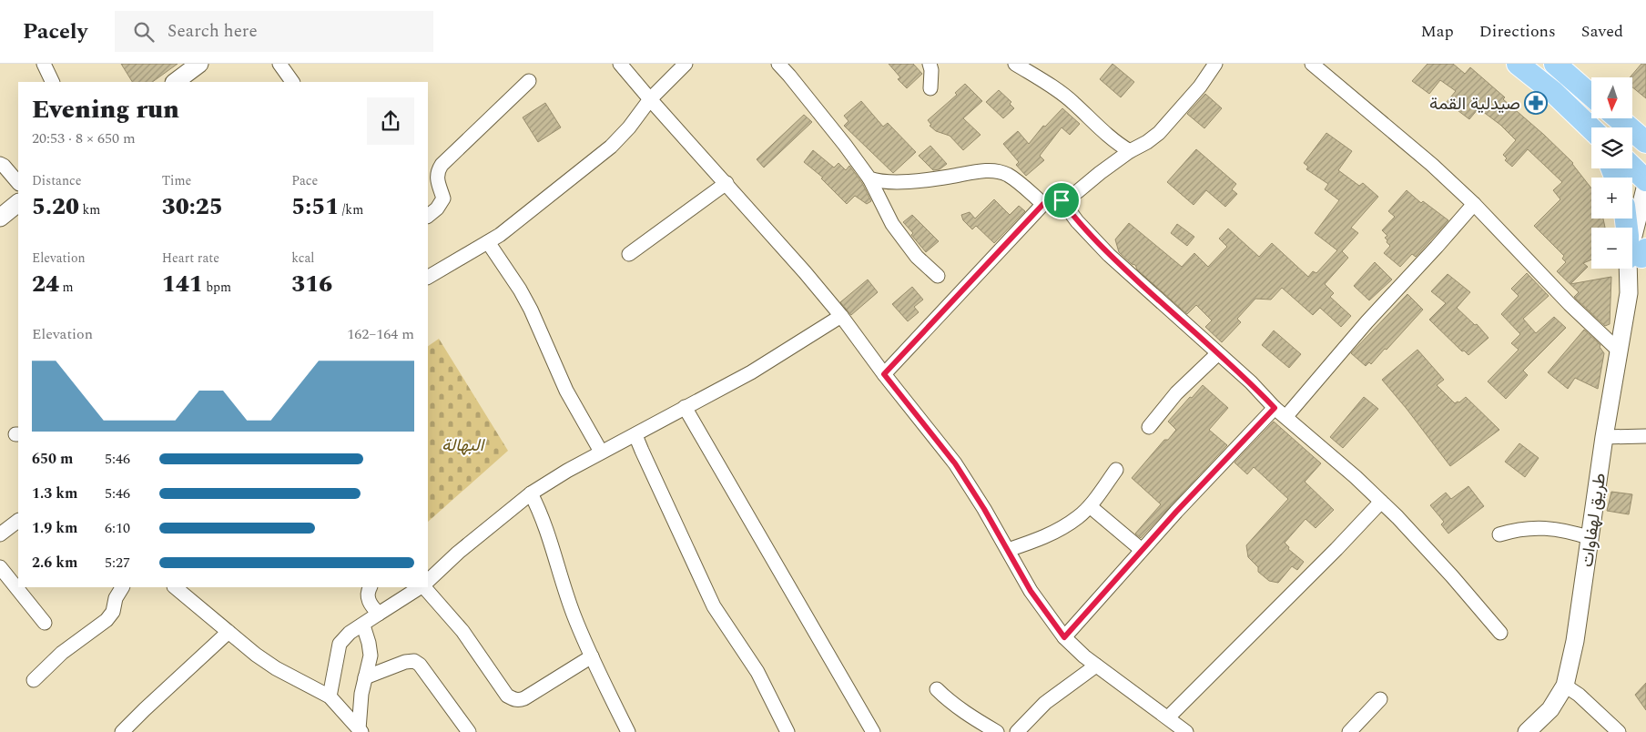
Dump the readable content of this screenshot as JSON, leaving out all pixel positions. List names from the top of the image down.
{
  "streets": {
    "street": ["طريق لهفاوات"]
  },
  "parks": ["البهالة"],
  "places": {
    "pharmacy": ["صيدلية القمة"]
  },
  "north": "bottom",
  "page": {
    "header": "Pacely",
    "search": "Search here",
    "nav": ["Map", "Directions", "Saved"],
    "map_buttons": ["+", "−"],
    "heading": ["Evening run", "20:53 · 8 × 650 m"],
    "stats": [
      ["Distance", "5.20 km"],
      ["Time", "30:25"],
      ["Pace", "5:51 /km"],
      ["Elevation", "24 m"],
      ["Heart rate", "141 bpm"],
      ["kcal", "316"]
    ],
    "chart": ["Elevation", "162–164 m"],
    "list": [
      {
        "name": "650 m",
        "note": "5:46"
      },
      {
        "name": "1.3 km",
        "note": "5:46"
      },
      {
        "name": "1.9 km",
        "note": "6:10"
      },
      {
        "name": "2.6 km",
        "note": "5:27"
      }
    ]
  }
}
